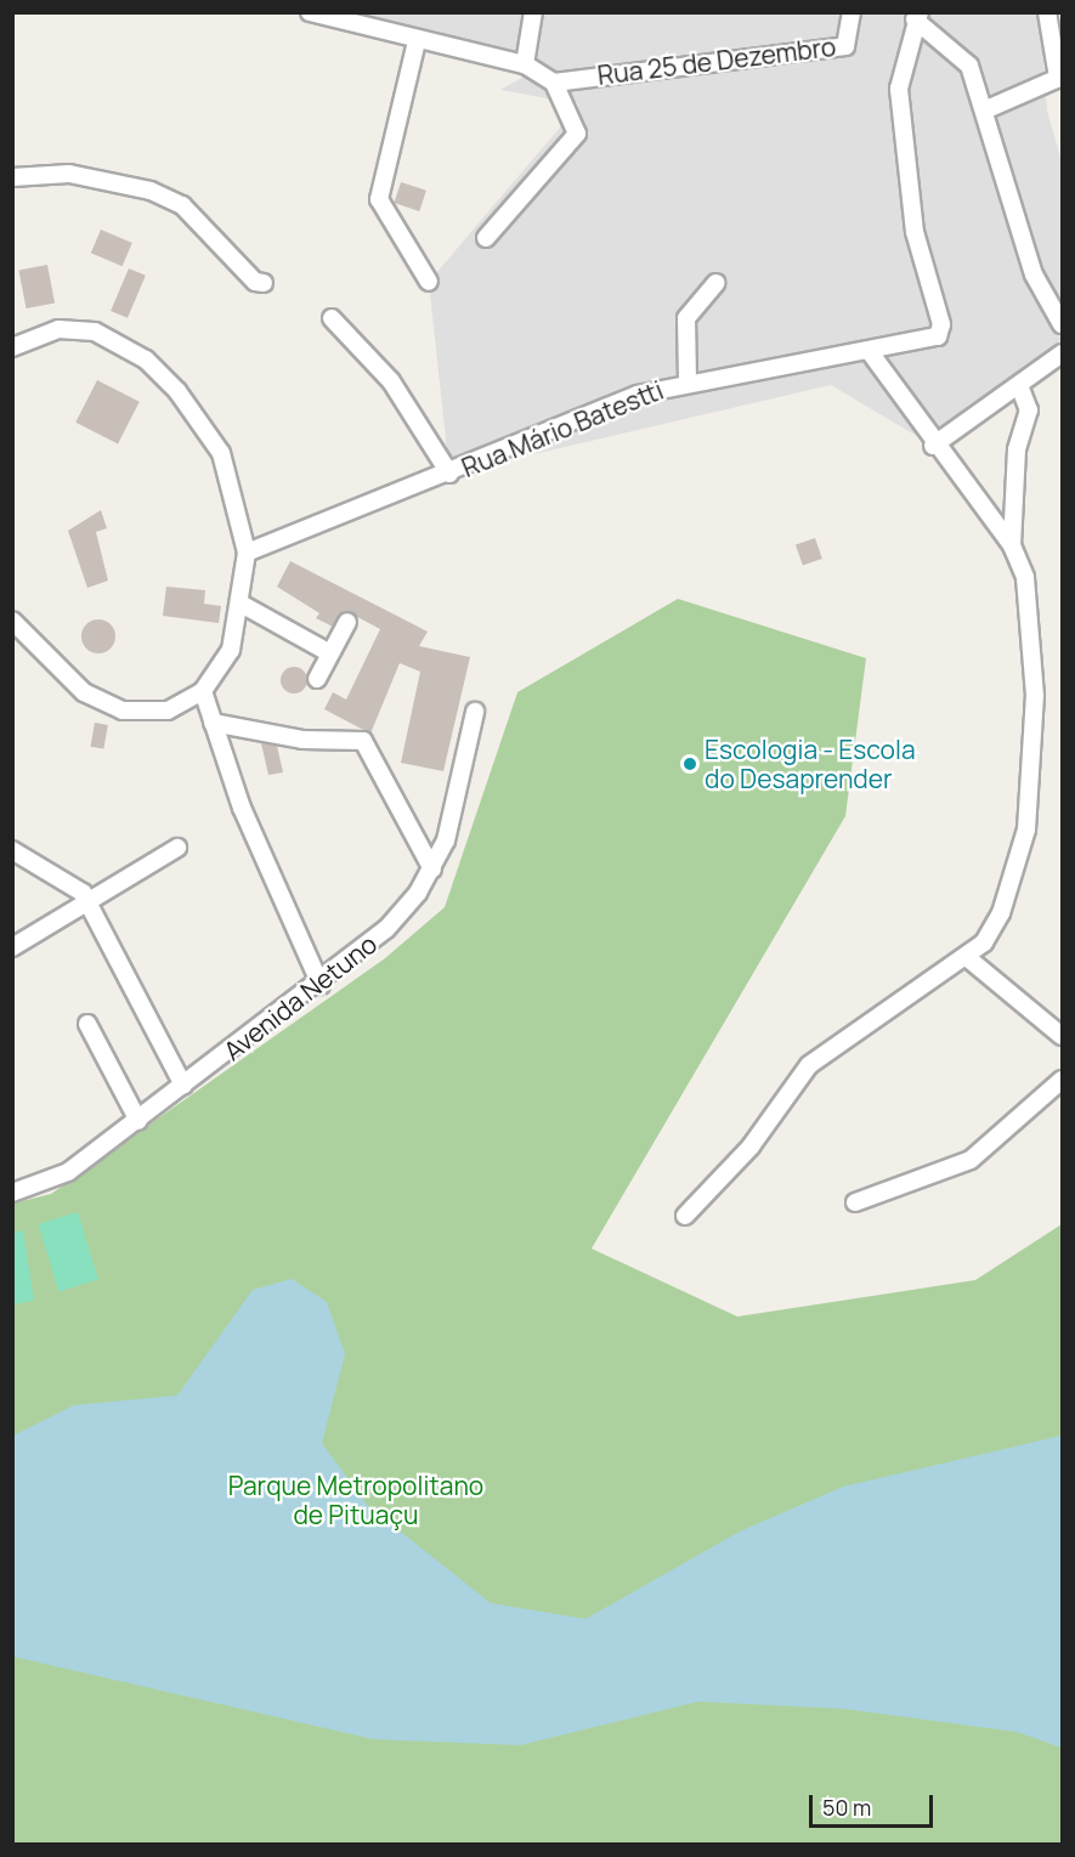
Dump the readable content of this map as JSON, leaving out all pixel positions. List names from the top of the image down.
{
  "streets": {
    "street": ["Rua 25 de Dezembro", "Rua Mário Batestti", "Avenida Netuno"]
  },
  "parks": ["Parque Metropolitano de Pituaçu"],
  "places": ["Escologia - Escola do Desaprender"],
  "scale_bar": "50 m"
}
